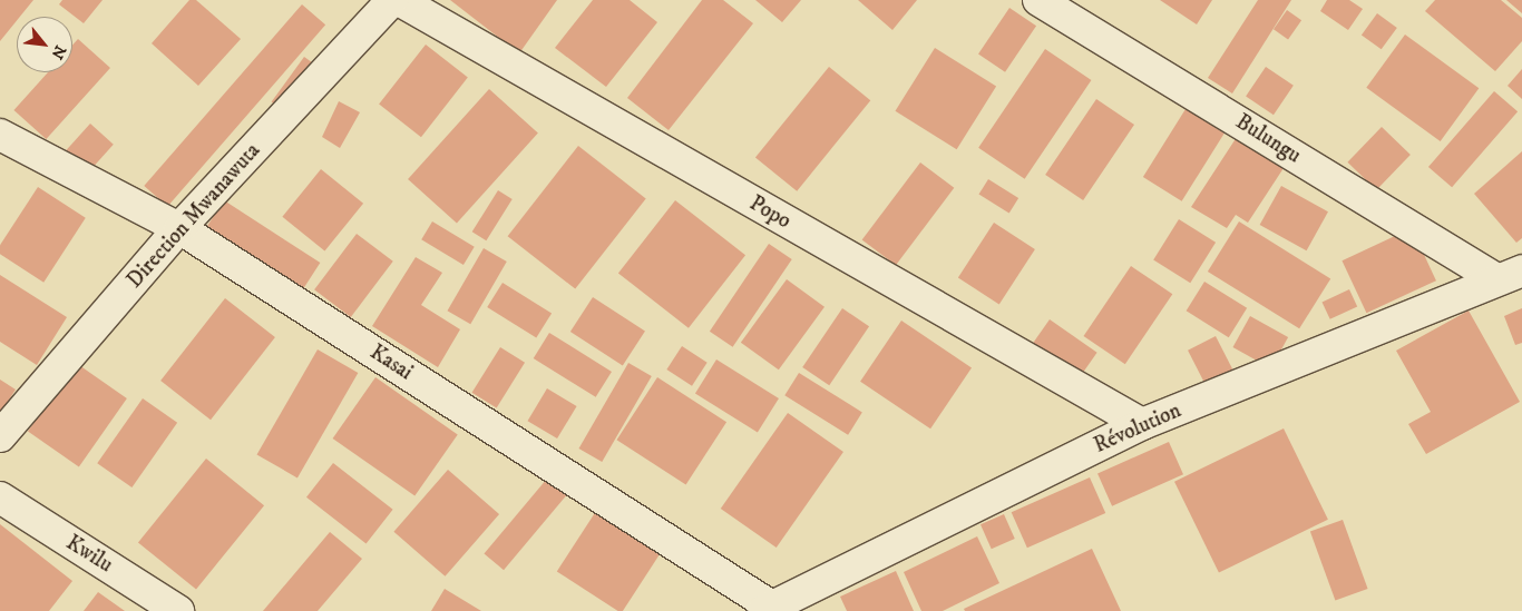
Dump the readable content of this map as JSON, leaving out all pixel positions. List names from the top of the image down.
{
  "streets": {
    "street": [
      "Bulungu",
      "Popo",
      "Direction Mwanawuta",
      "Kasai",
      "Révolution",
      "Kwilu"
    ]
  },
  "crossings": [
    ["Bulungu", "Révolution"],
    ["Popo", "Révolution"],
    ["Direction Mwanawuta", "Kasai"],
    ["Kasai", "Révolution"]
  ],
  "north": "bottom right"
}
